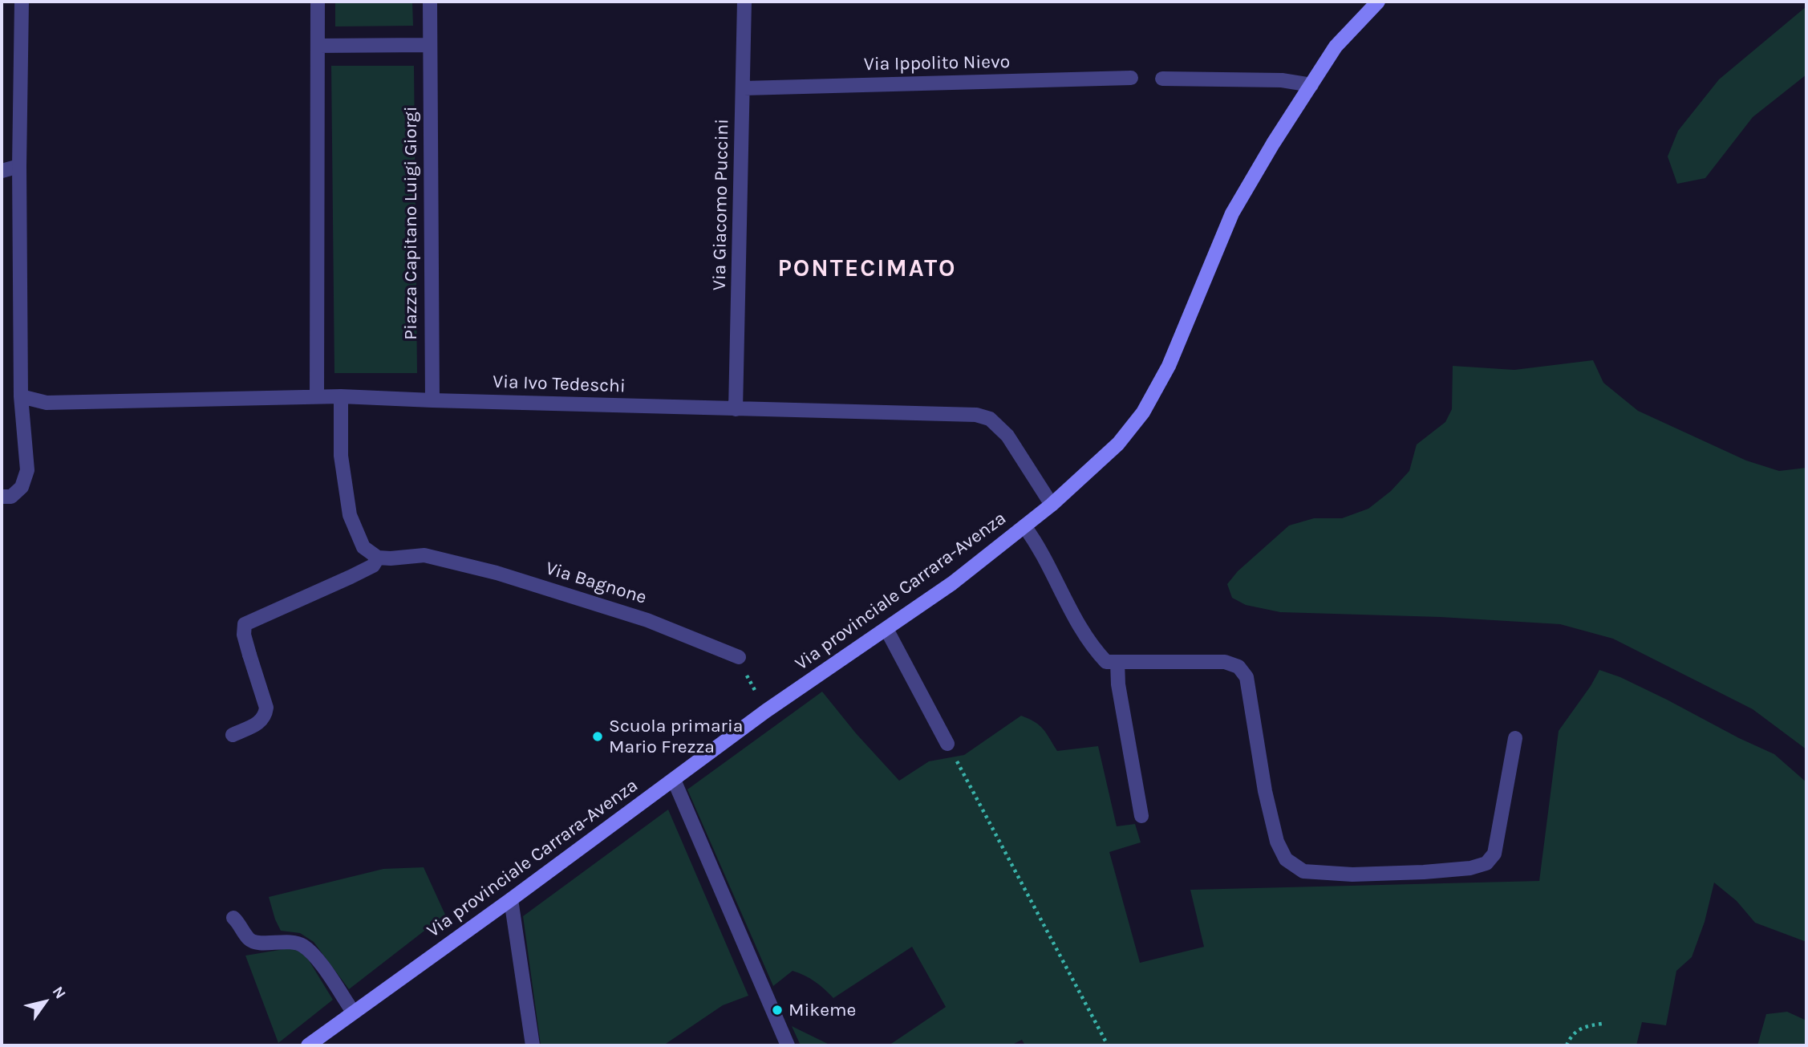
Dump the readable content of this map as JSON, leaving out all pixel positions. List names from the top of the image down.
{
  "streets": {
    "main road": ["Via provinciale Carrara-Avenza"],
    "street": [
      "Via Ippolito Nievo",
      "Via Giacomo Puccini",
      "Piazza Capitano Luigi Giorgi",
      "Via Ivo Tedeschi",
      "Via Bagnone"
    ]
  },
  "crossings": [
    ["Via Ippolito Nievo", "Via Giacomo Puccini"],
    ["Via Giacomo Puccini", "Via Ivo Tedeschi"],
    ["Piazza Capitano Luigi Giorgi", "Via Ivo Tedeschi"],
    ["Via Ivo Tedeschi", "Via provinciale Carrara-Avenza"]
  ],
  "districts": ["PONTECIMATO"],
  "places": ["Scuola primaria Mario Frezza", "Mikeme"],
  "north": "top right"
}
